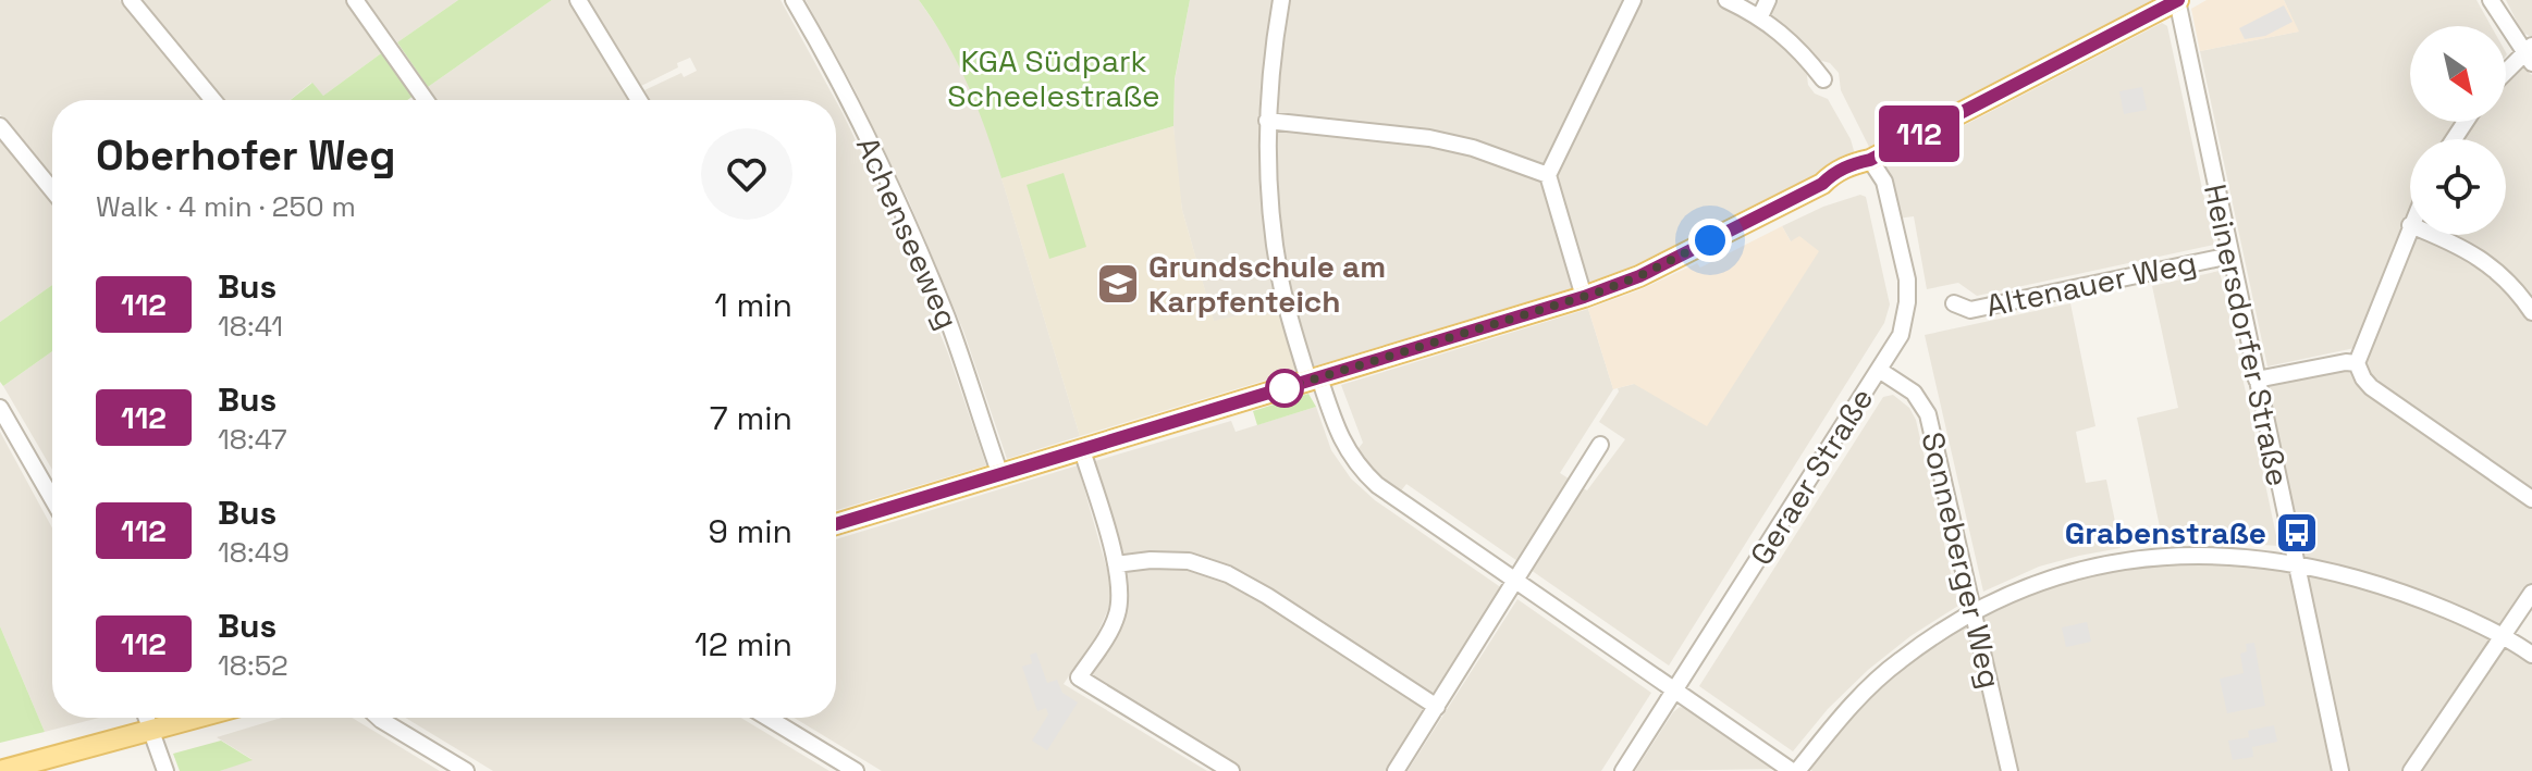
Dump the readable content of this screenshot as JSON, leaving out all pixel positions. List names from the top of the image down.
{
  "streets": {
    "street": [
      "Achenseeweg",
      "Altenauer Weg",
      "Heinersdorfer Straße",
      "Geraer Straße",
      "Sonneberger Weg"
    ]
  },
  "crossings": [
    ["Altenauer Weg", "Heinersdorfer Straße"],
    ["Geraer Straße", "Sonneberger Weg"]
  ],
  "parks": ["KGA Südpark Scheelestraße"],
  "places": {
    "school or university": ["Grundschule am Karpfenteich"],
    "bus stop": ["Grabenstraße"]
  },
  "lines": ["bus line 112"],
  "north": "bottom right",
  "page": {
    "on_map": "112",
    "heading": ["Oberhofer Weg", "Walk · 4 min · 250 m"],
    "list": [
      {
        "mark": "112",
        "name": "Bus",
        "note": "18:41",
        "value": "1 min"
      },
      {
        "mark": "112",
        "name": "Bus",
        "note": "18:47",
        "value": "7 min"
      },
      {
        "mark": "112",
        "name": "Bus",
        "note": "18:49",
        "value": "9 min"
      },
      {
        "mark": "112",
        "name": "Bus",
        "note": "18:52",
        "value": "12 min"
      }
    ]
  }
}
